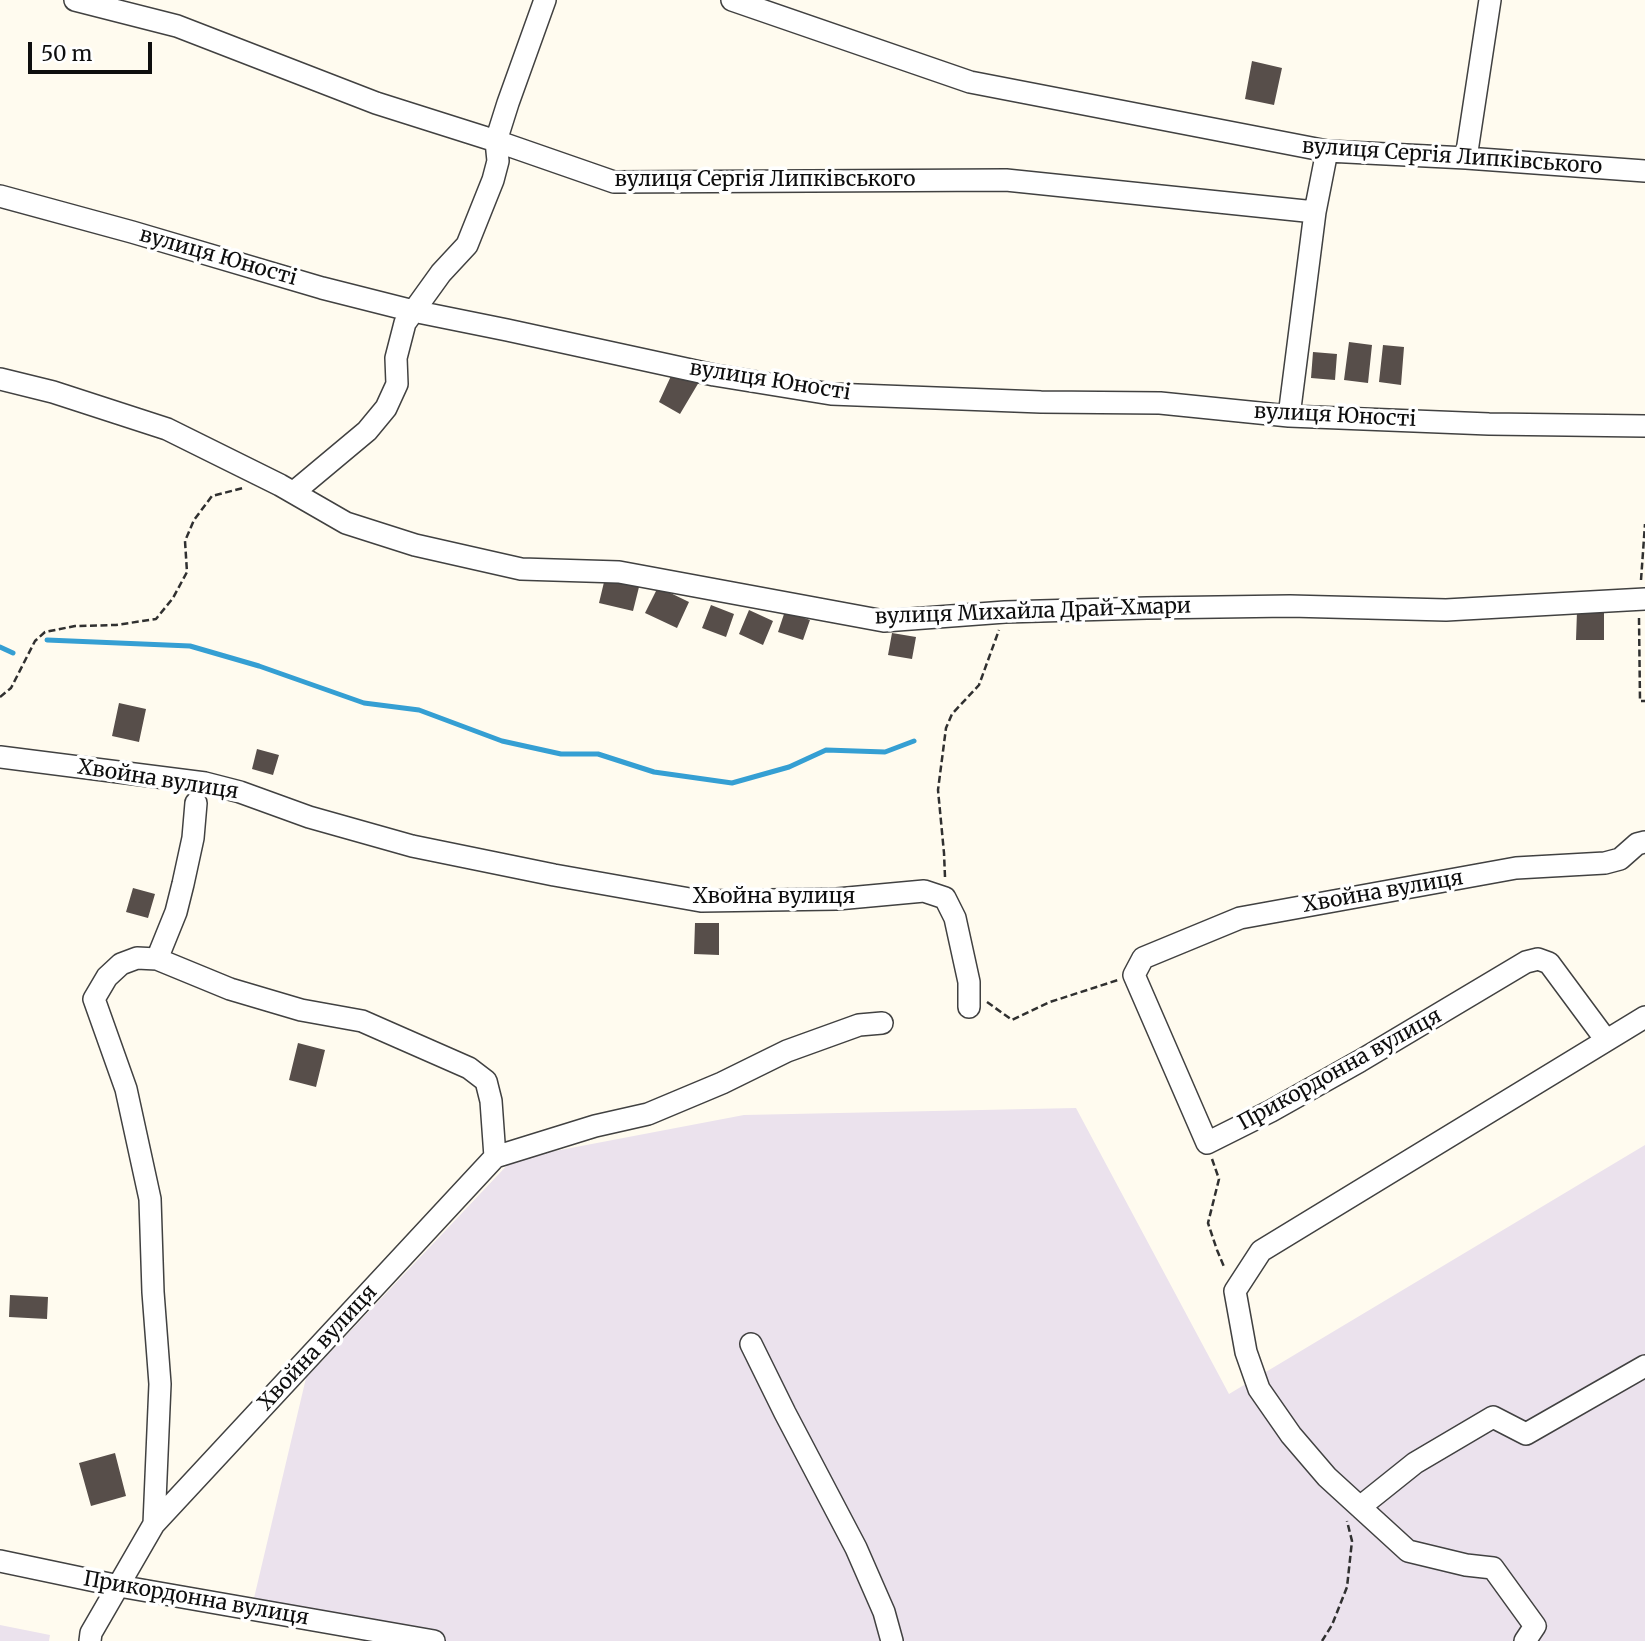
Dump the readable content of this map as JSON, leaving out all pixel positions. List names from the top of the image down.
{
  "streets": {
    "street": [
      "вулиця Сергія Липківського",
      "вулиця Юності",
      "вулиця Михайла Драй-Хмари",
      "Хвойна вулиця",
      "Прикордонна вулиця"
    ]
  },
  "scale_bar": "50 m"
}
